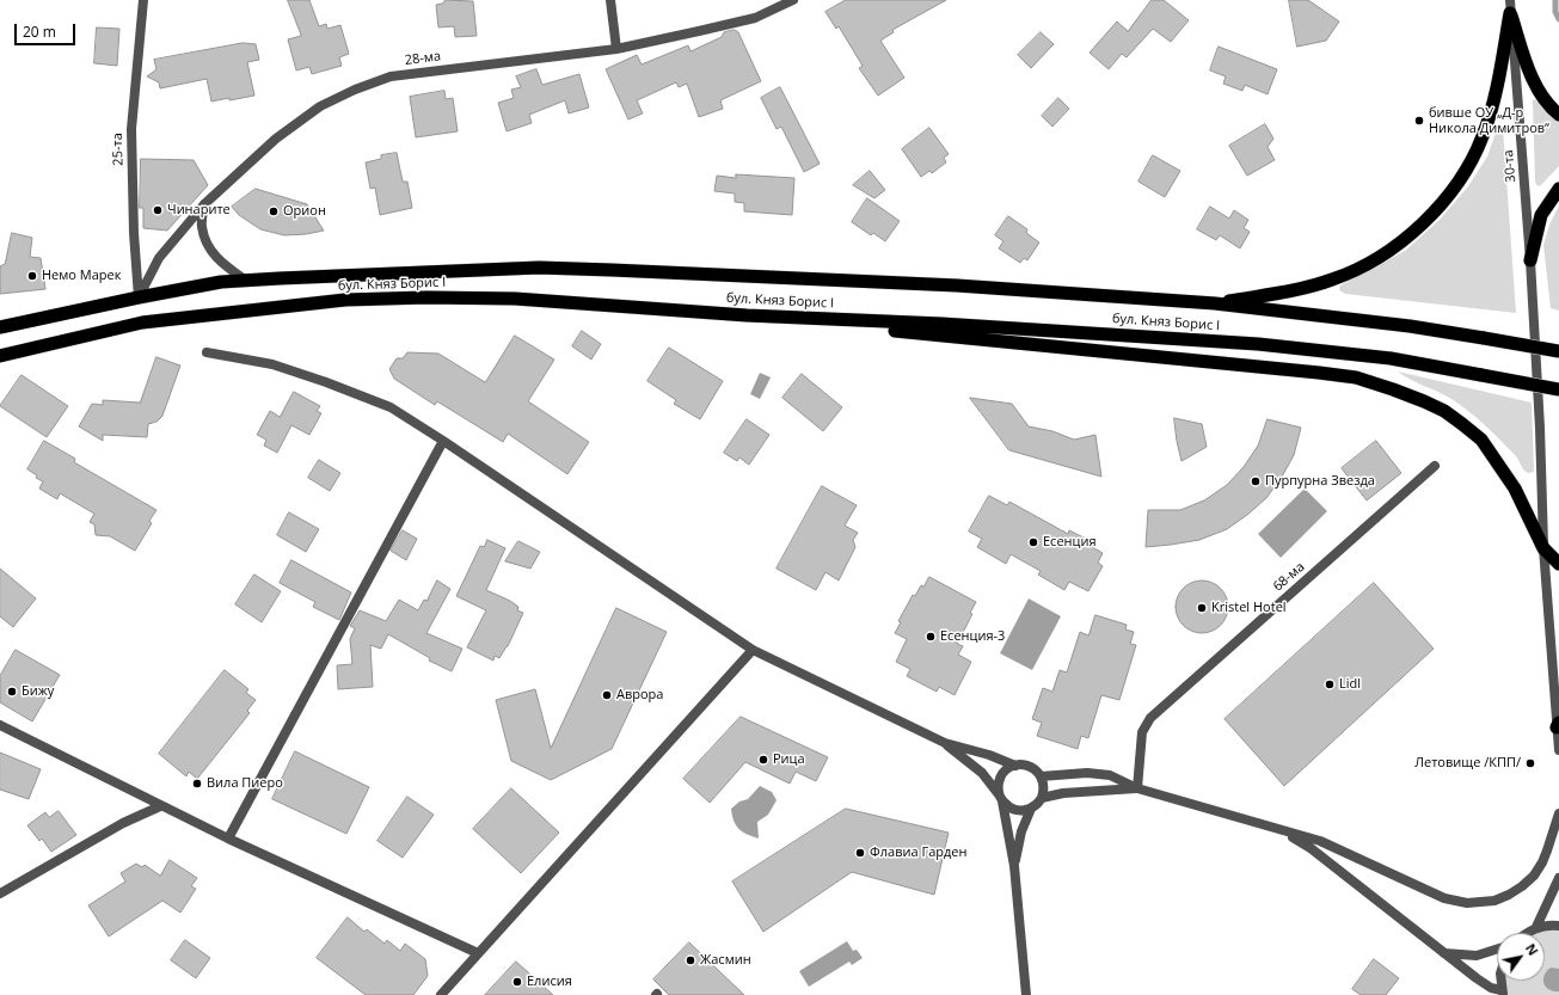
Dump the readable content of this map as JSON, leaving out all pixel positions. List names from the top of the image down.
{
  "streets": {
    "highway": ["бул. Княз Борис I"],
    "street": [
      "28-ма",
      "25-та",
      "30-та",
      "68-ма"
    ]
  },
  "crossings": [
    ["28-ма", "25-та"],
    ["28-ма", "бул. Княз Борис I"],
    ["25-та", "бул. Княз Борис I"]
  ],
  "places": [
    "бивше ОУ „Д-р Никола Димитров“",
    "Чинарите",
    "Орион",
    "Немо Марек",
    "Пурпурна Звезда",
    "Есенция",
    "Kristel Hotel",
    "Есенция-3",
    "Lidl",
    "Бижу",
    "Аврора",
    "Рица",
    "Летовище /КПП/",
    "Вила Пиеро",
    "Флавиа Гарден",
    "Жасмин",
    "Елисия"
  ],
  "scale_bar": "20 m",
  "north": "top right"
}
